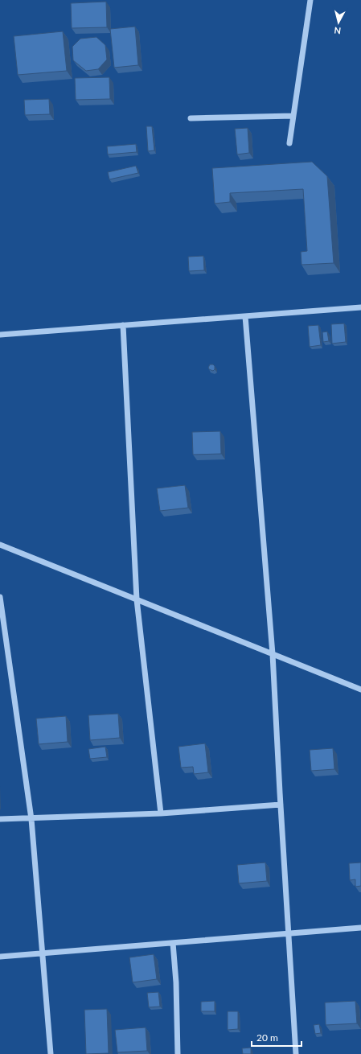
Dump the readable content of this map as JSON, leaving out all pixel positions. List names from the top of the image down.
{
  "scale_bar": "20 m",
  "north": "bottom"
}
